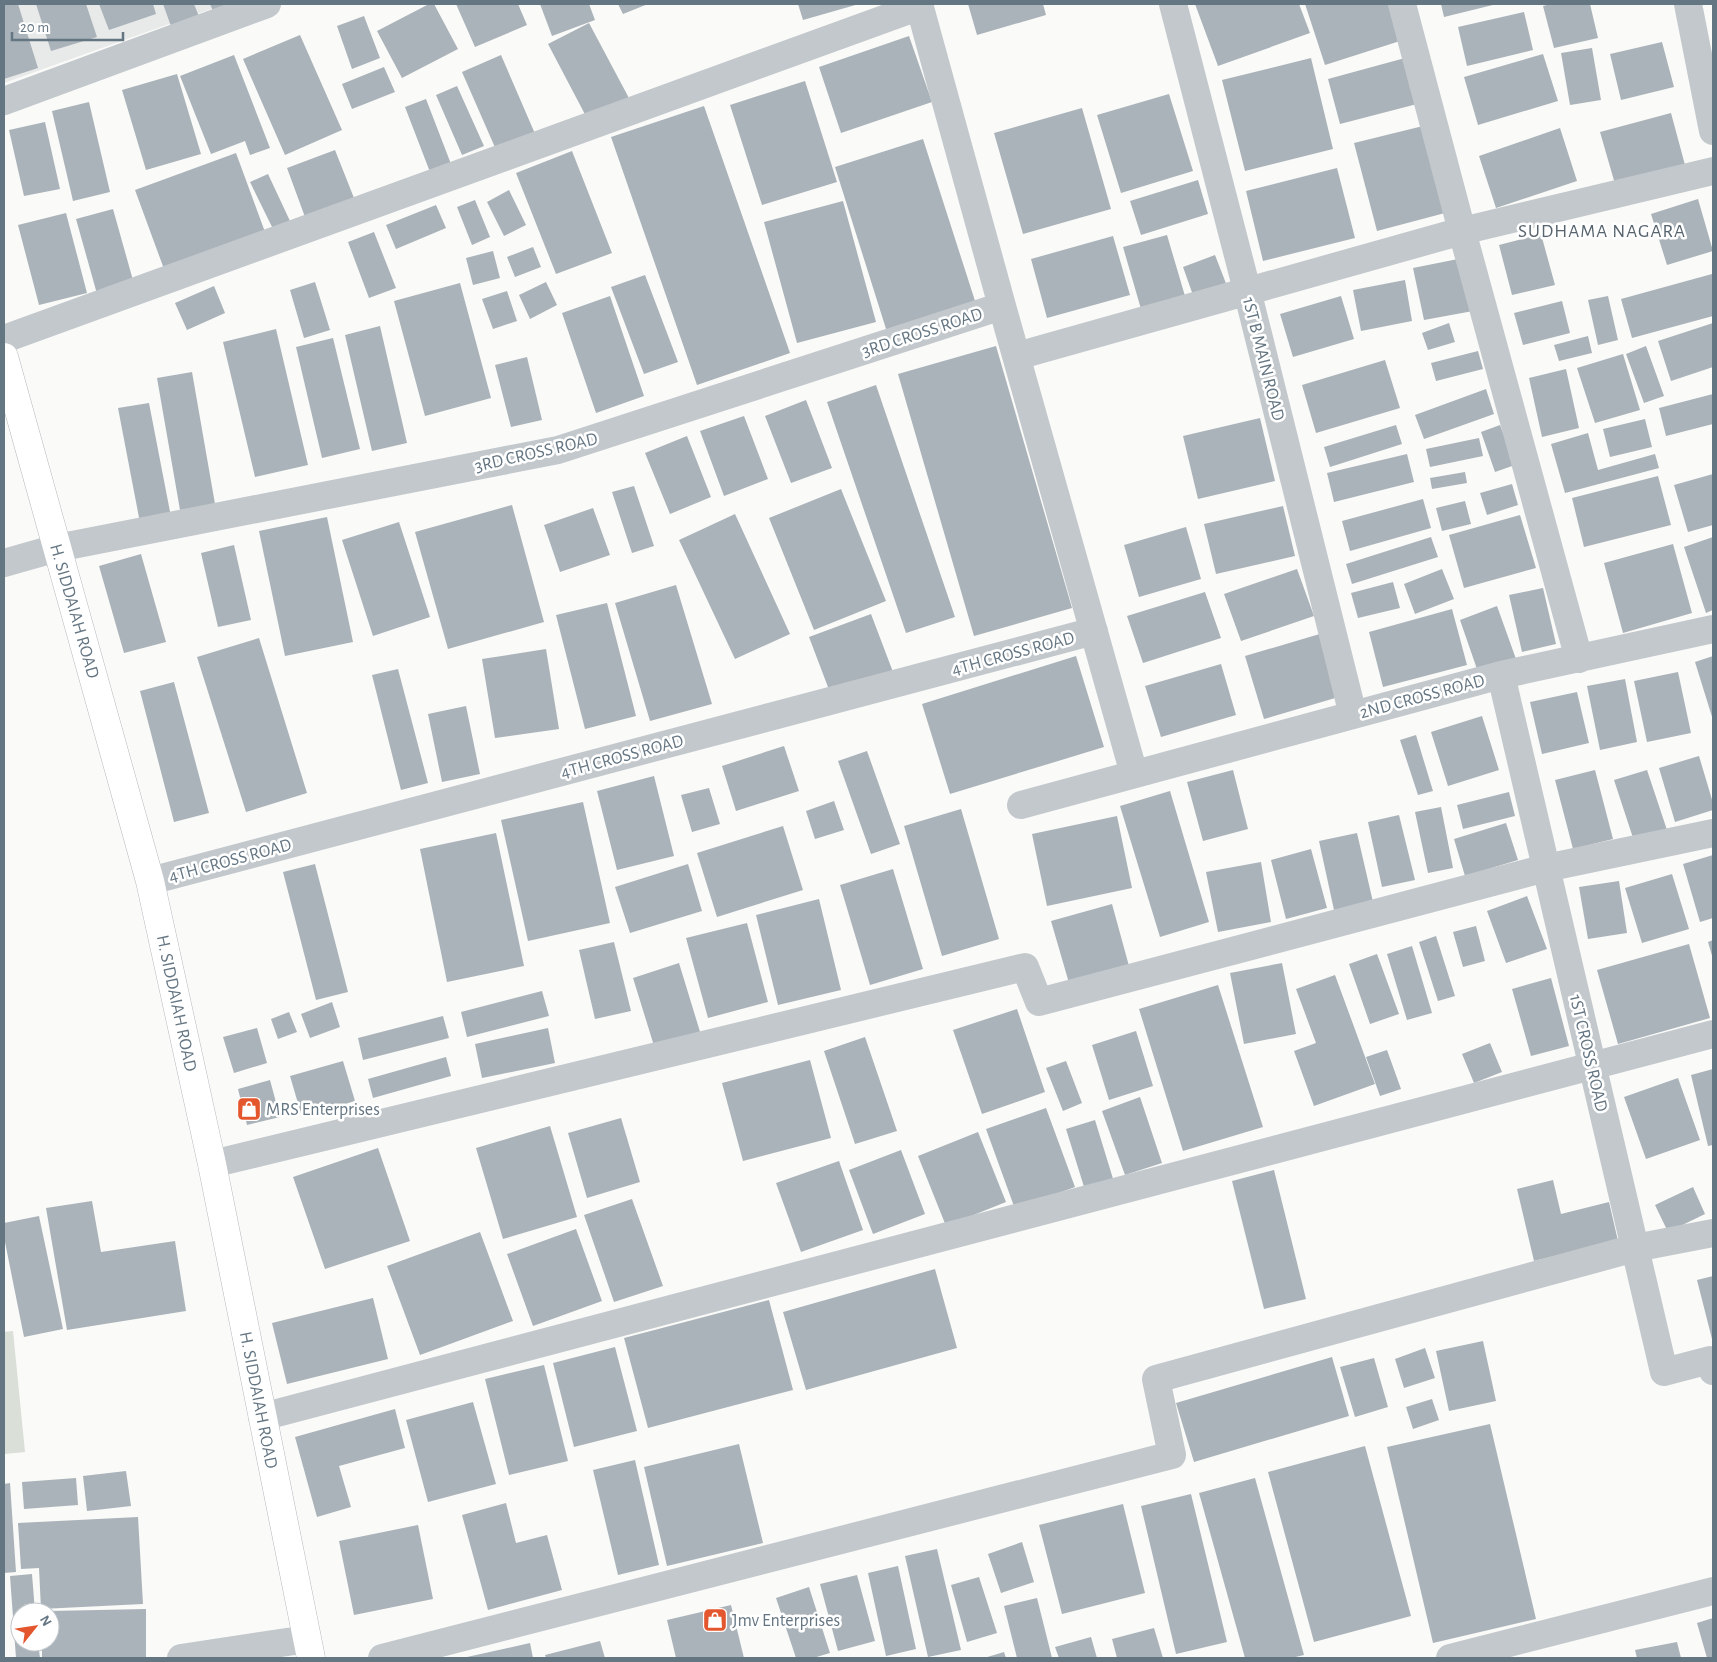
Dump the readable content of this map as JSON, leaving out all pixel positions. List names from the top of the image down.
{
  "streets": {
    "main road": ["H. SIDDAIAH ROAD"],
    "street": [
      "3RD CROSS ROAD",
      "1ST B MAIN ROAD",
      "4TH CROSS ROAD",
      "2ND CROSS ROAD",
      "1ST CROSS ROAD"
    ]
  },
  "crossings": [
    ["3RD CROSS ROAD", "H. SIDDAIAH ROAD"],
    ["1ST B MAIN ROAD", "2ND CROSS ROAD"],
    ["H. SIDDAIAH ROAD", "4TH CROSS ROAD"],
    ["2ND CROSS ROAD", "1ST CROSS ROAD"]
  ],
  "districts": ["SUDHAMA NAGARA"],
  "places": {
    "shop": ["MRS Enterprises", "Jmv Enterprises"]
  },
  "scale_bar": "20 m",
  "north": "top right"
}
